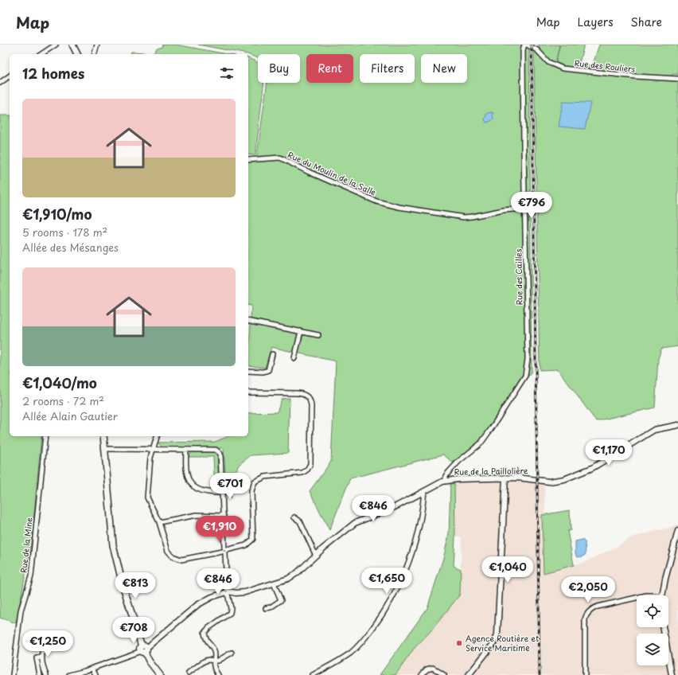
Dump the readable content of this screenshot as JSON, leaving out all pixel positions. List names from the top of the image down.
{
  "streets": {
    "street": [
      "Rue des Rouliers",
      "Rue du Moulin de la Salle",
      "Rue des Cailles",
      "Rue de la Paillolière",
      "Rue de la Mine"
    ]
  },
  "crossings": [
    ["Rue des Rouliers", "Rue des Cailles"],
    ["Rue du Moulin de la Salle", "Rue des Cailles"],
    ["Rue des Cailles", "Rue de la Paillolière"]
  ],
  "places": ["Agence Routière et Service Maritime"],
  "page": {
    "header": "Map",
    "nav": ["Map", "Layers", "Share"],
    "chip": [
      "Buy",
      "Rent",
      "Filters",
      "New"
    ],
    "heading": "12 homes",
    "list": [
      {
        "name": "€1,910/mo",
        "note": "5 rooms · 178 m² · Allée des Mésanges"
      },
      {
        "name": "€1,040/mo",
        "note": "2 rooms · 72 m² · Allée Alain Gautier"
      }
    ],
    "price": [
      "€796",
      "€1,170",
      "€701",
      "€846",
      "€1,910",
      "€1,040",
      "€1,650",
      "€846",
      "€813",
      "€2,050",
      "€708",
      "€1,250"
    ]
  }
}
